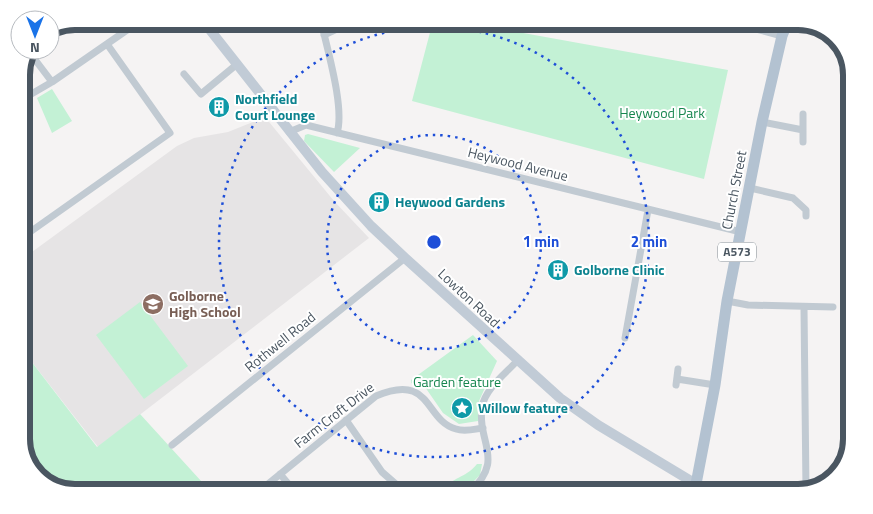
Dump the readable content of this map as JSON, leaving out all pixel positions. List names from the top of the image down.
{
  "streets": {
    "main road": ["Church Street", "A573", "Lowton Road"],
    "street": ["Heywood Avenue", "Rothwell Road", "Farm Croft Drive"]
  },
  "crossings": [
    ["Heywood Avenue", "Church Street"],
    ["Heywood Avenue", "Lowton Road"],
    ["Lowton Road", "Rothwell Road"]
  ],
  "parks": ["Heywood Park", "Garden feature"],
  "places": {
    "building": ["Northfield Court Lounge", "Heywood Gardens", "Golborne Clinic"],
    "school or university": ["Golborne High School"],
    "place": ["Willow feature"]
  },
  "north": "bottom",
  "rings": ["1 min", "2 min"]
}
